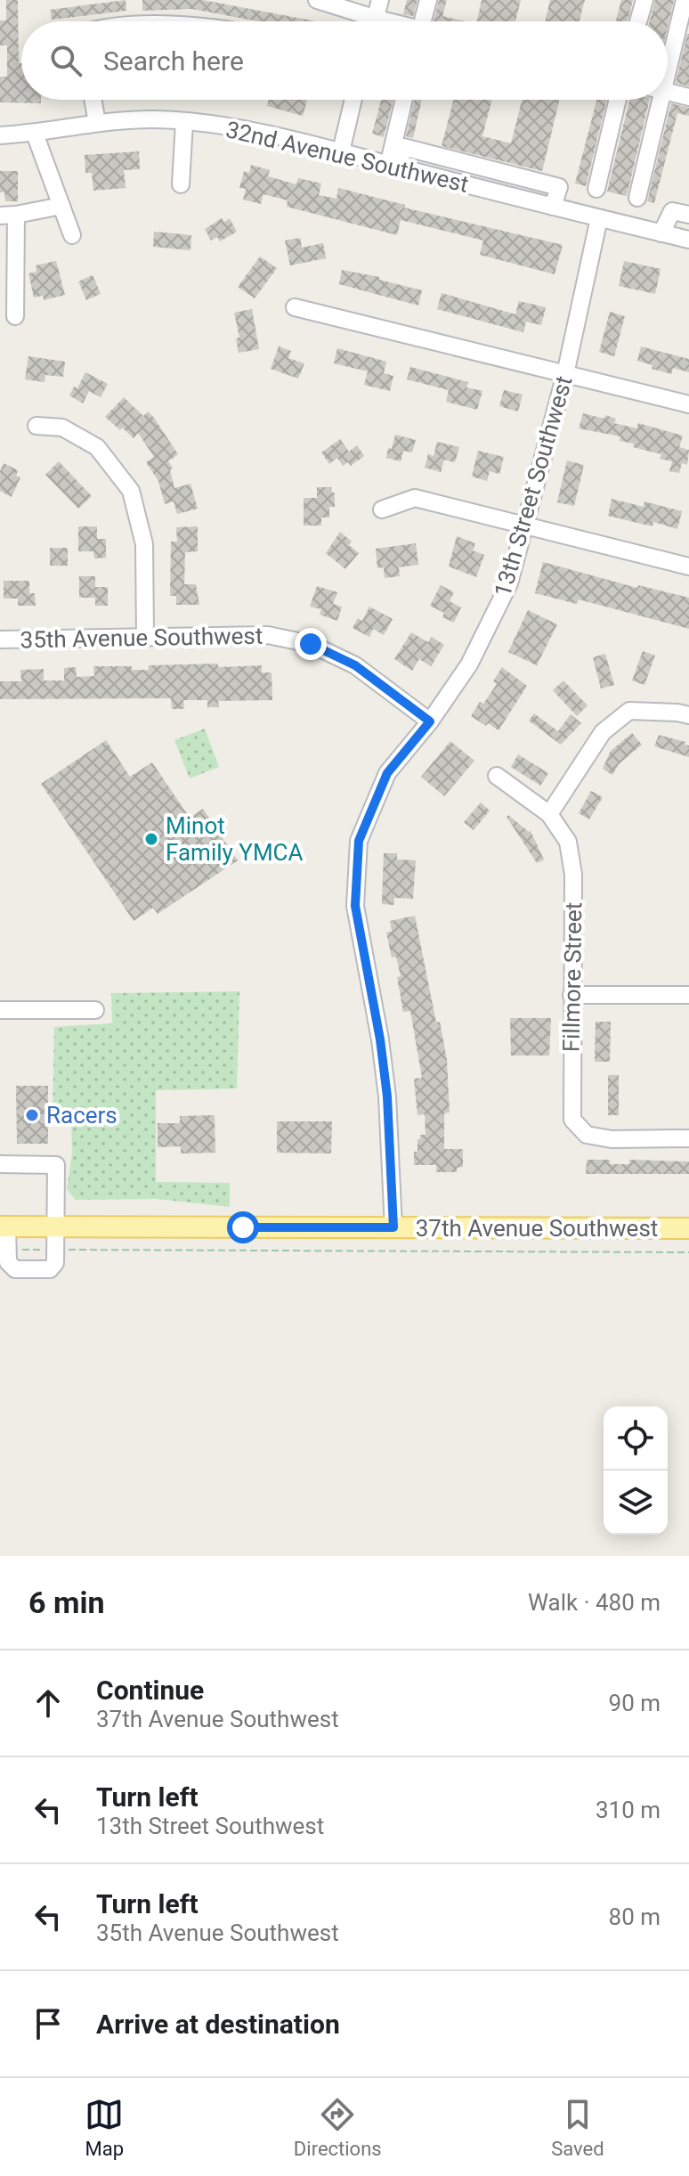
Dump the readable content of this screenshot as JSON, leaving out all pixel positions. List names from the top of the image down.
{
  "streets": {
    "main road": ["37th Avenue Southwest"],
    "street": [
      "32nd Avenue Southwest",
      "13th Street Southwest",
      "35th Avenue Southwest",
      "Fillmore Street"
    ]
  },
  "crossings": [
    ["32nd Avenue Southwest", "13th Street Southwest"],
    ["13th Street Southwest", "35th Avenue Southwest"],
    ["13th Street Southwest", "37th Avenue Southwest"]
  ],
  "places": ["Minot Family YMCA", "Racers"],
  "page": {
    "search": "Search here",
    "heading": ["6 min", "Walk · 480 m"],
    "list": [
      ["Continue", "37th Avenue Southwest", "90 m"],
      ["Turn left", "13th Street Southwest", "310 m"],
      ["Turn left", "35th Avenue Southwest", "80 m"],
      "Arrive at destination"
    ],
    "nav": ["Map", "Directions", "Saved"]
  }
}
